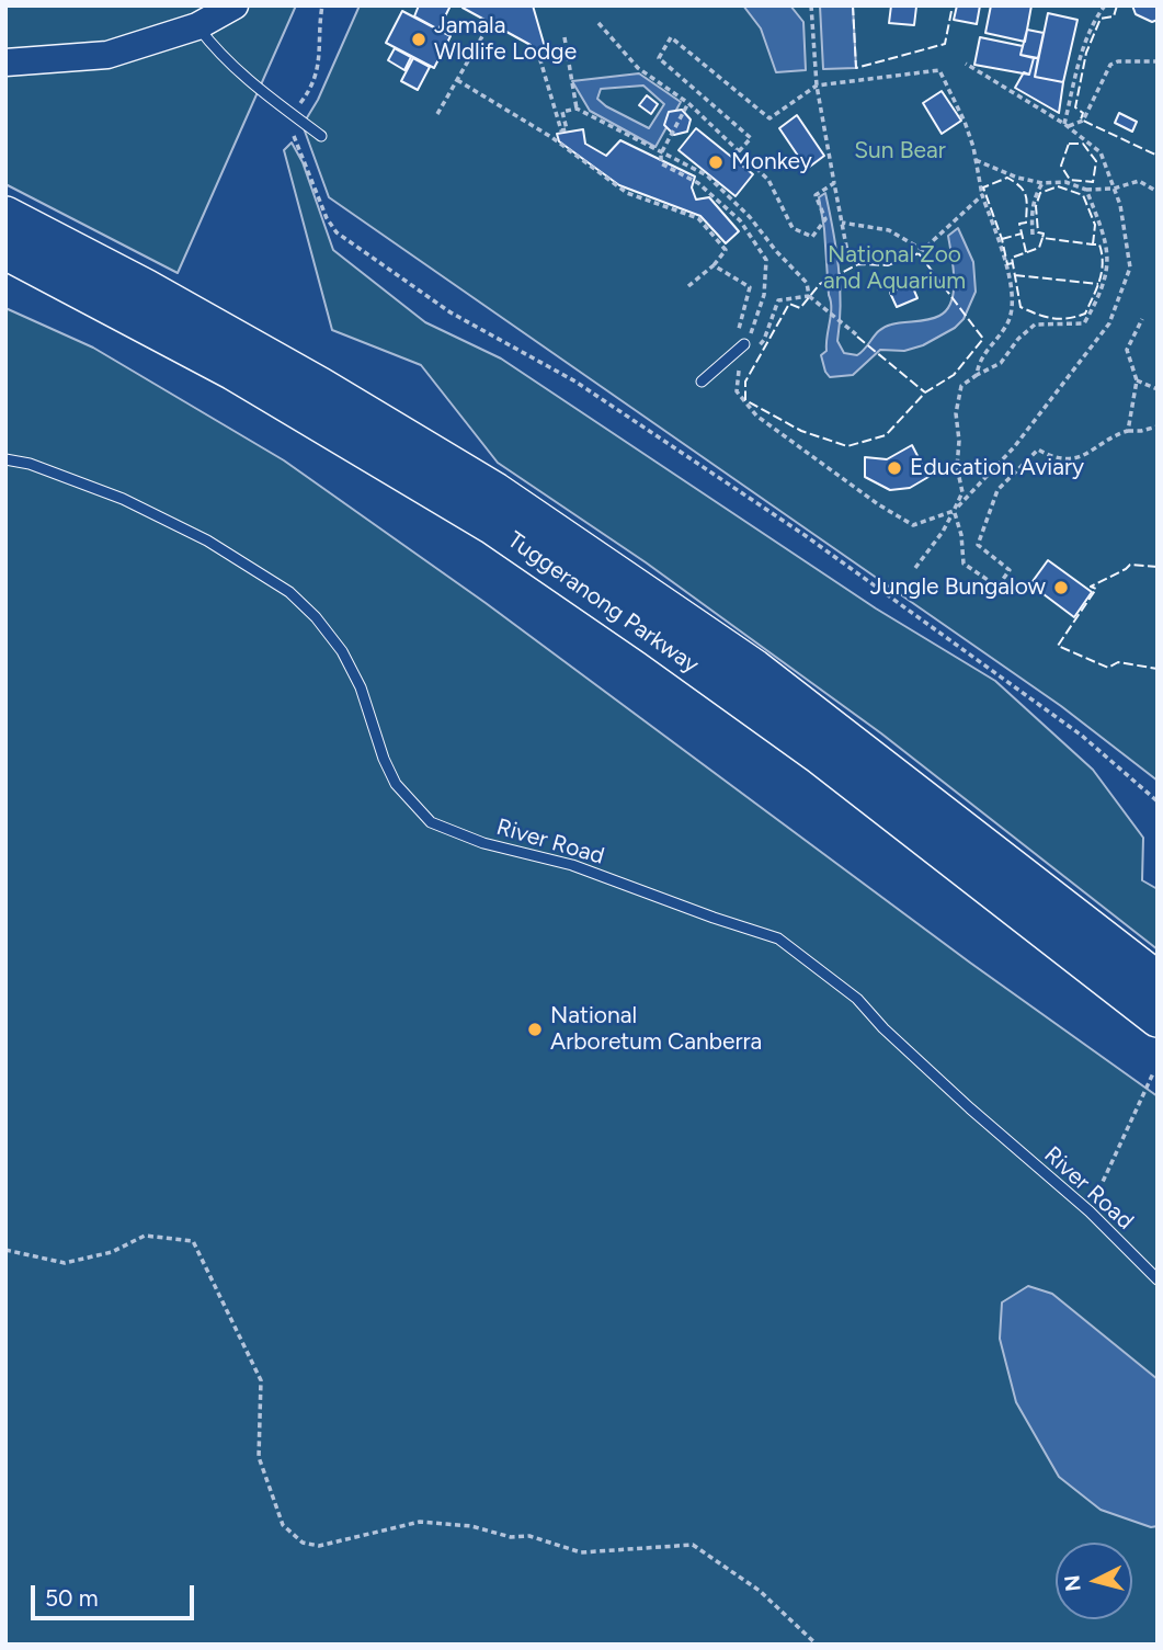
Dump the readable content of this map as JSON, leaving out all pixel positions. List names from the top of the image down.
{
  "streets": {
    "highway": ["Tuggeranong Parkway"],
    "lane": ["River Road"]
  },
  "parks": ["Sun Bear", "National Zoo and Aquarium"],
  "places": [
    "Jamala Wldlife Lodge",
    "Monkey",
    "Education Aviary",
    "Jungle Bungalow",
    "National Arboretum Canberra"
  ],
  "scale_bar": "50 m",
  "north": "left"
}
